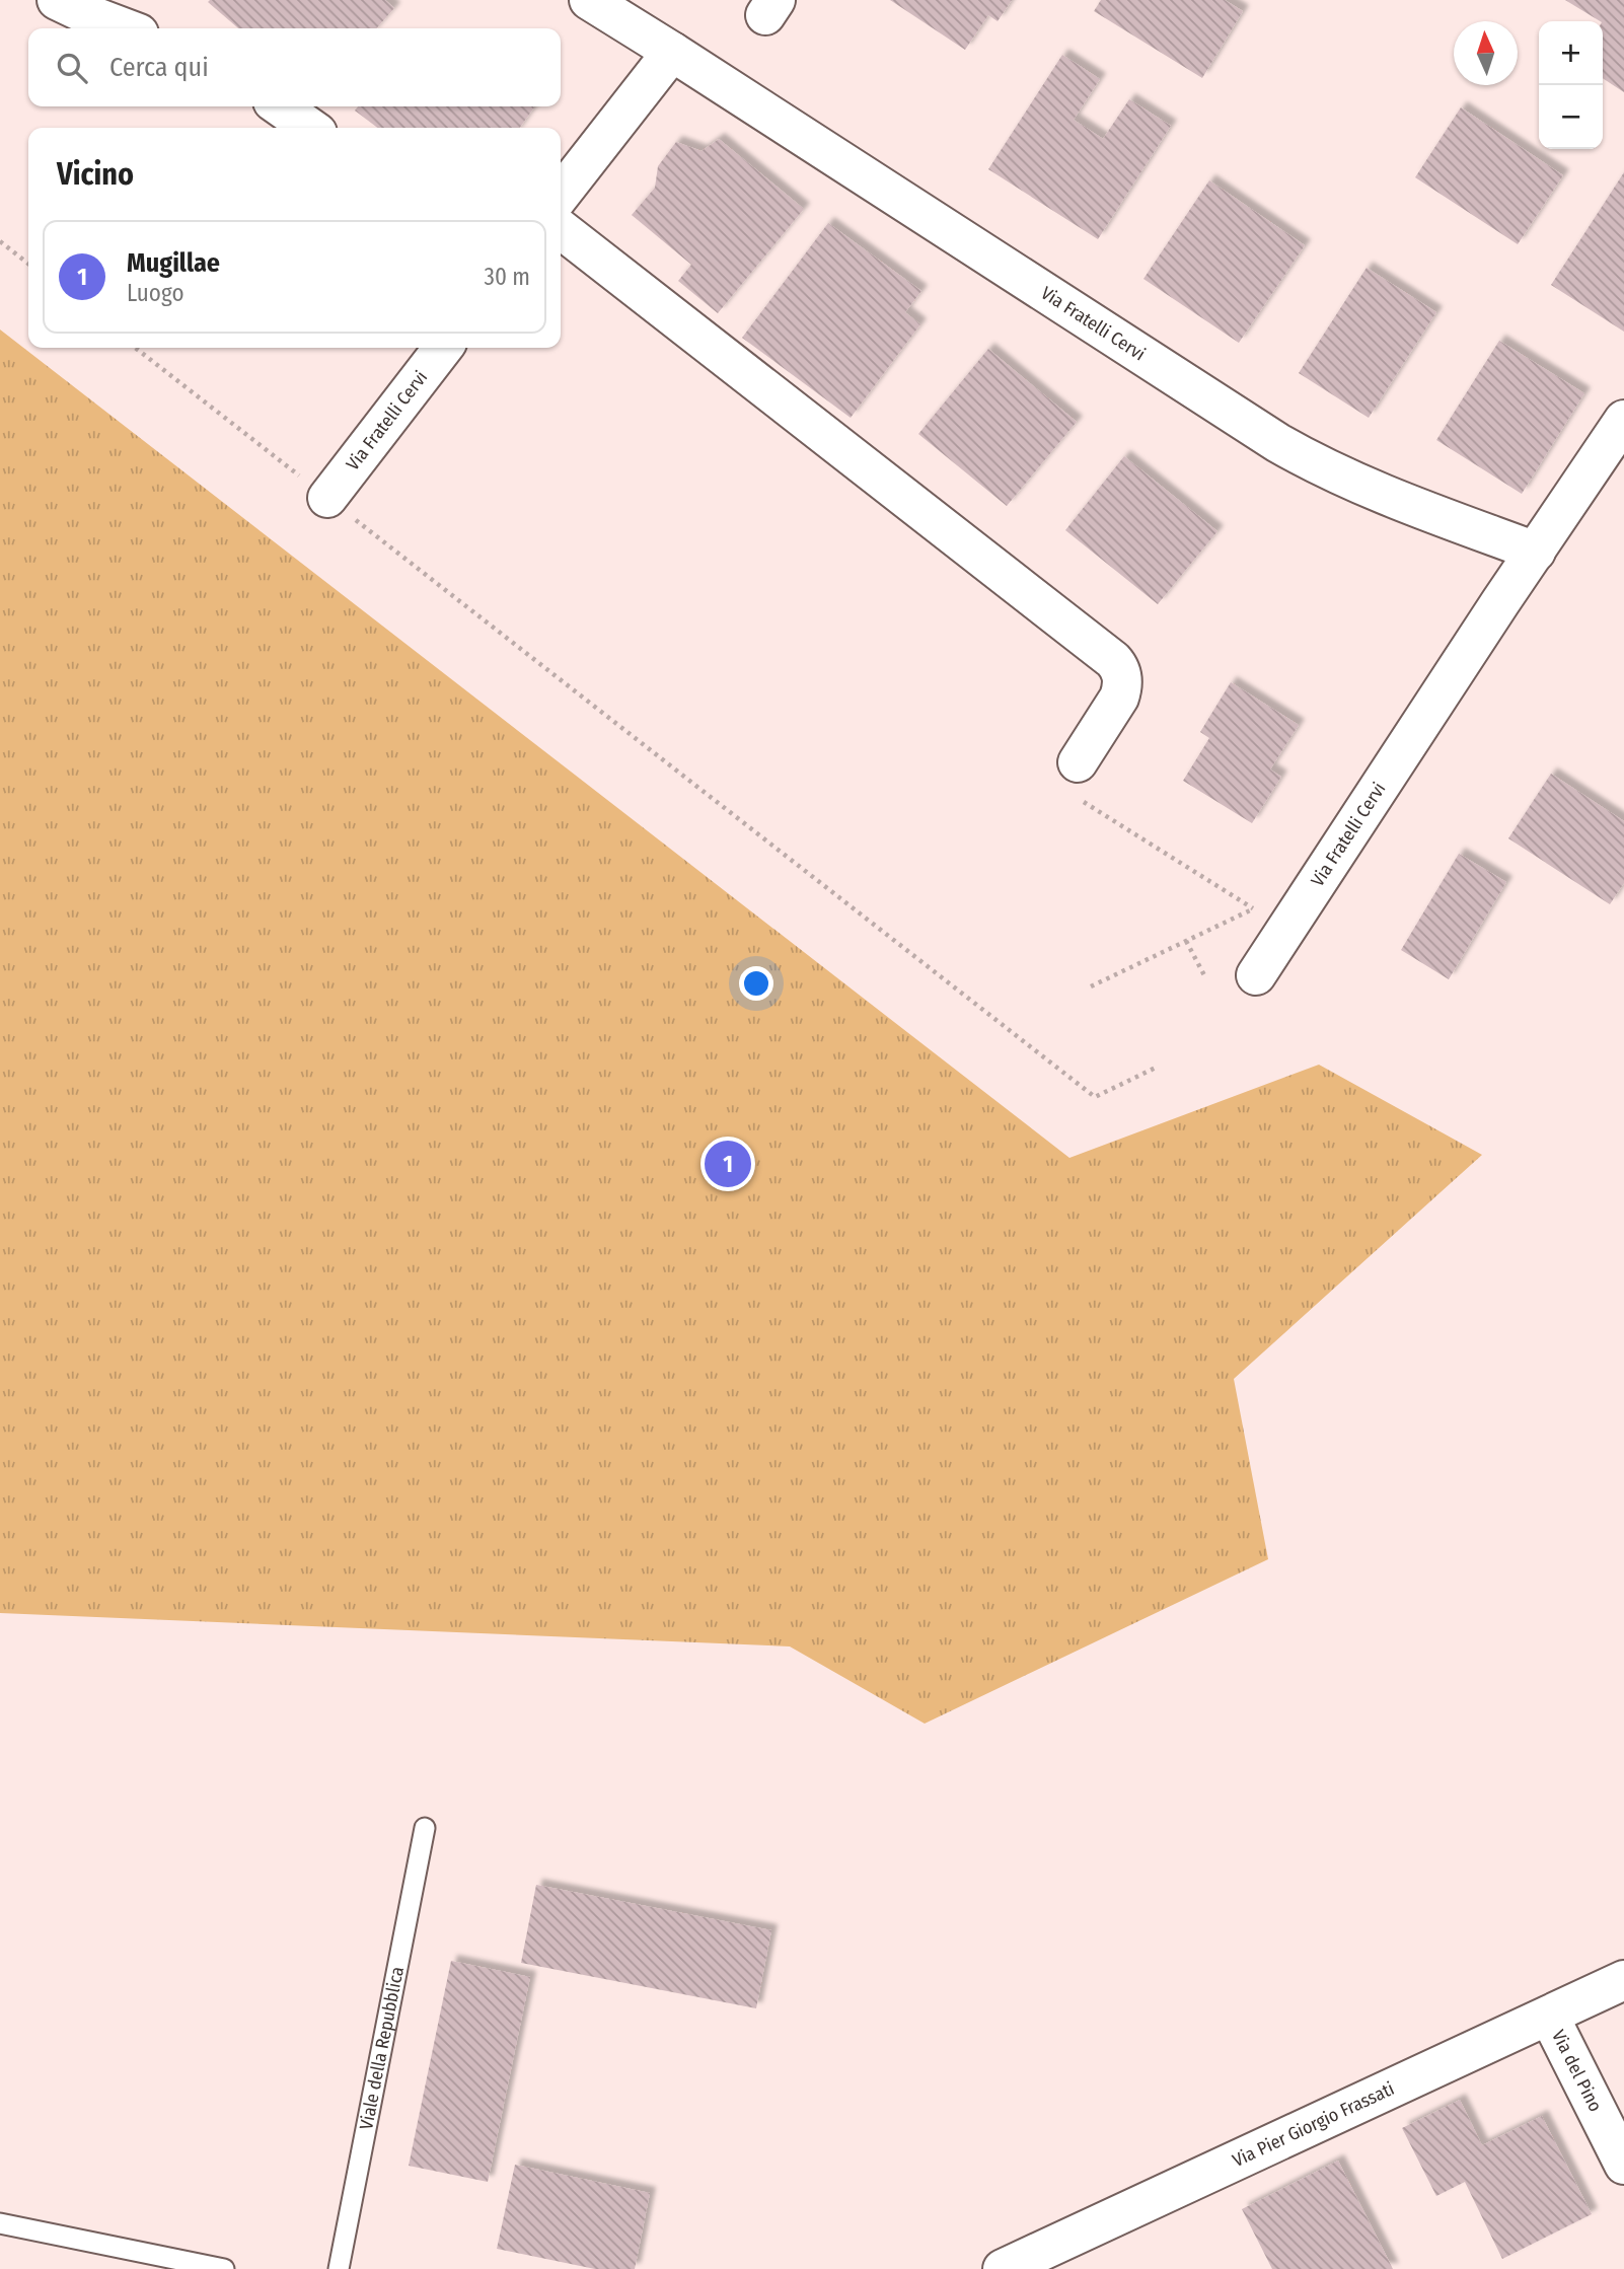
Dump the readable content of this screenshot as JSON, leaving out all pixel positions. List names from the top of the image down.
{
  "streets": {
    "street": ["Via Fratelli Cervi", "Via del Pino", "Via Pier Giorgio Frassati"],
    "lane": ["Viale della Repubblica"]
  },
  "crossings": [
    ["Via del Pino", "Via Pier Giorgio Frassati"]
  ],
  "north": "top",
  "page": {
    "map_buttons": ["+", "−"],
    "search": "Cerca qui",
    "heading": "Vicino",
    "list": [
      {
        "mark": "1",
        "name": "Mugillae",
        "note": "Luogo",
        "value": "30 m"
      }
    ],
    "pins": "1"
  }
}
